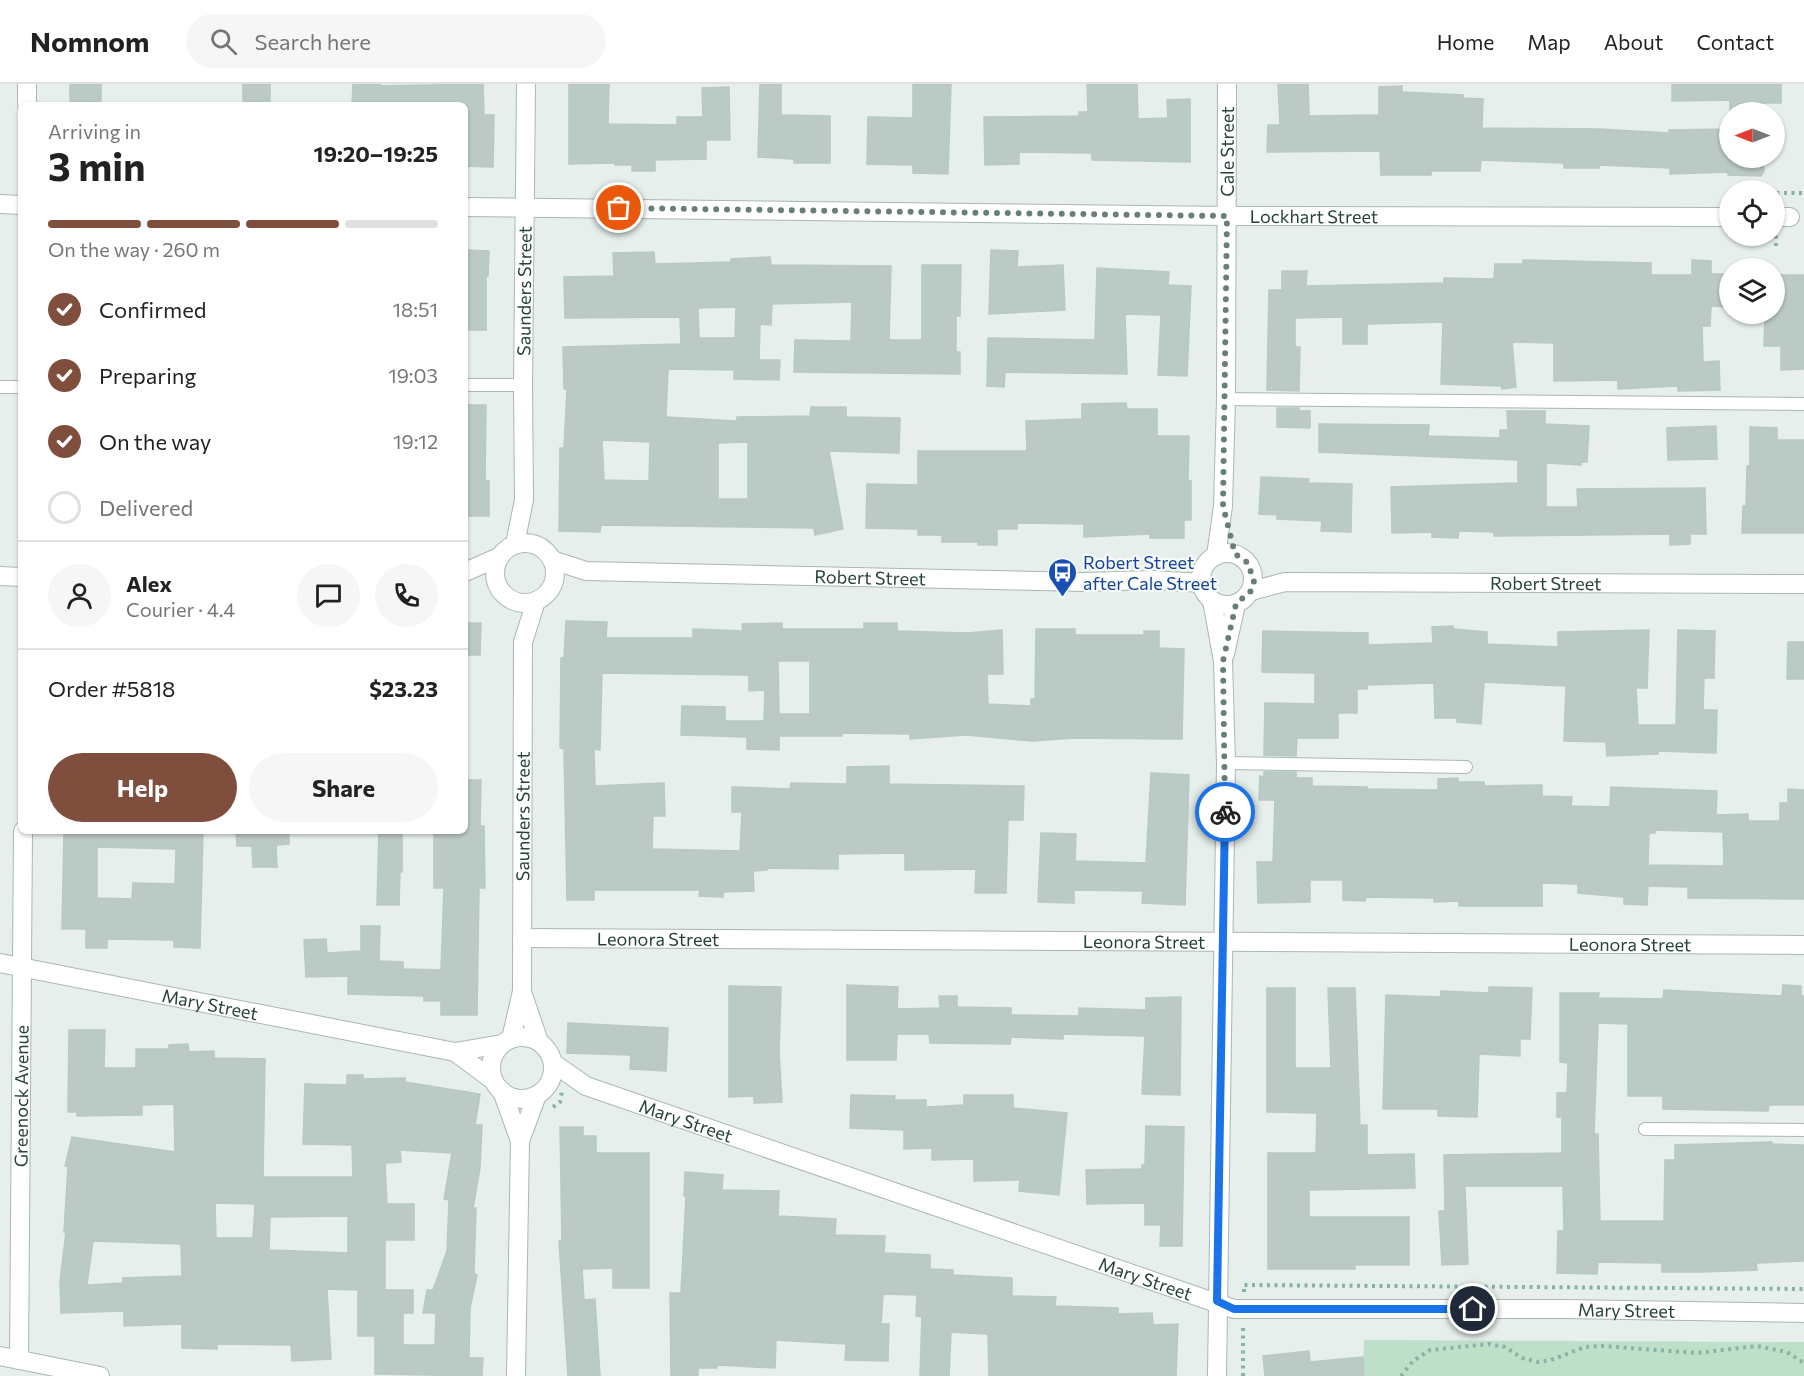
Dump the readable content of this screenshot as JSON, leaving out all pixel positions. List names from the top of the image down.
{
  "streets": {
    "street": [
      "Cale Street",
      "Lockhart Street",
      "Saunders Street",
      "Robert Street",
      "Leonora Street",
      "Mary Street",
      "Greenock Avenue"
    ]
  },
  "crossings": [
    ["Cale Street", "Lockhart Street"],
    ["Cale Street", "Robert Street"],
    ["Lockhart Street", "Saunders Street"],
    ["Saunders Street", "Robert Street"],
    ["Saunders Street", "Leonora Street"],
    ["Saunders Street", "Mary Street"],
    ["Mary Street", "Greenock Avenue"]
  ],
  "places": {
    "bus stop": ["Robert Street after Cale Street"]
  },
  "north": "left",
  "page": {
    "header": "Nomnom",
    "search": "Search here",
    "nav": [
      "Home",
      "Map",
      "About",
      "Contact"
    ],
    "heading": ["3 min", "Arriving in", "19:20–19:25"],
    "panel": [
      "Alex",
      "Courier · 4.4",
      "Order #5818",
      "$23.23"
    ],
    "bar": "On the way · 260 m",
    "list": [
      ["Confirmed", "18:51"],
      ["Preparing", "19:03"],
      ["On the way", "19:12"],
      "Delivered"
    ],
    "buttons": ["Help", "Share"]
  }
}
